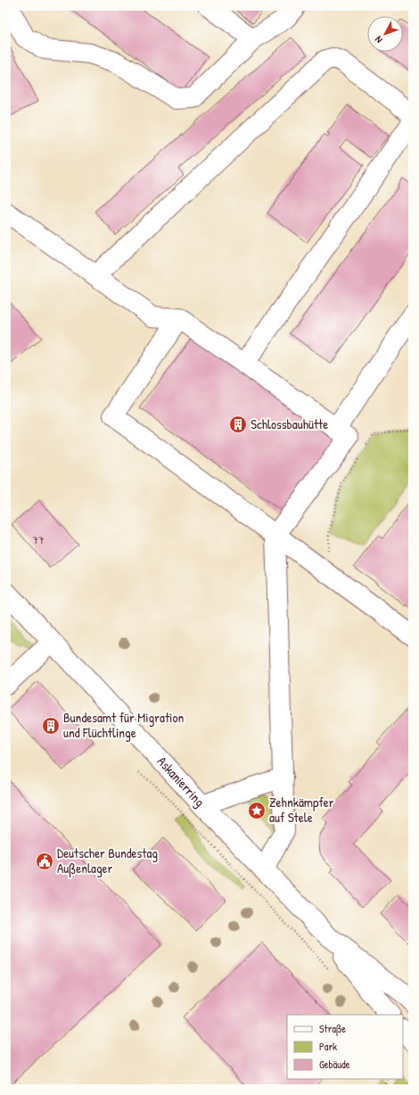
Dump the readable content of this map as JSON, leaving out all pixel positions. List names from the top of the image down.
{
  "streets": {
    "street": ["Askanierring"]
  },
  "places": {
    "building": ["Schlossbauhütte", "Bundesamt für Migration und Flüchtlinge"],
    "place": ["Zehnkämpfer auf Stele"],
    "public building": ["Deutscher Bundestag Außenlager"]
  },
  "house_numbers": ["77"],
  "legend": ["Straße", "Park", "Gebäude"],
  "north": "bottom left"
}
